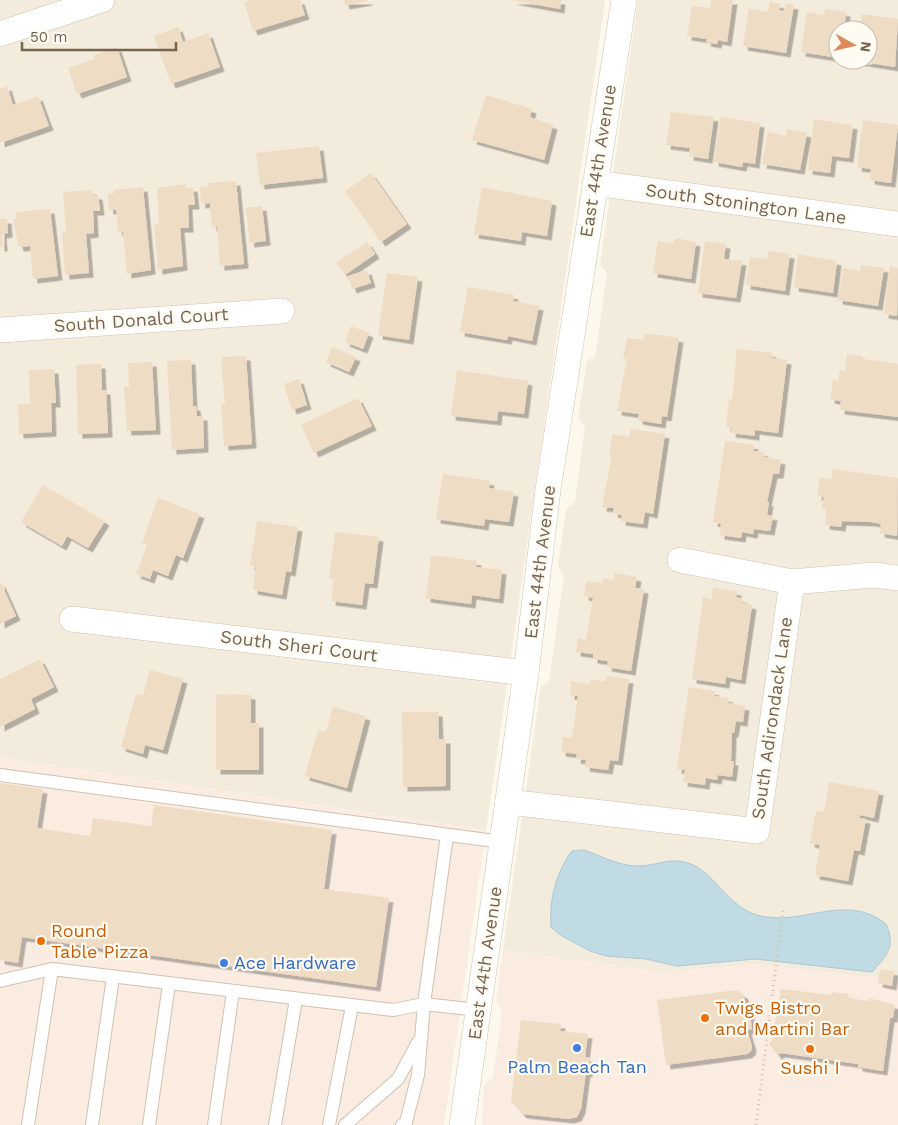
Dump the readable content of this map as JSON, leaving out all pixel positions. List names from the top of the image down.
{
  "streets": {
    "street": [
      "East 44th Avenue",
      "South Stonington Lane",
      "South Donald Court",
      "South Sheri Court",
      "South Adirondack Lane"
    ]
  },
  "crossings": [
    ["East 44th Avenue", "South Stonington Lane"],
    ["East 44th Avenue", "South Sheri Court"],
    ["East 44th Avenue", "South Adirondack Lane"]
  ],
  "places": [
    "Round Table Pizza",
    "Ace Hardware",
    "Twigs Bistro and Martini Bar",
    "Palm Beach Tan",
    "Sushi I"
  ],
  "scale_bar": "50 m",
  "north": "right"
}
